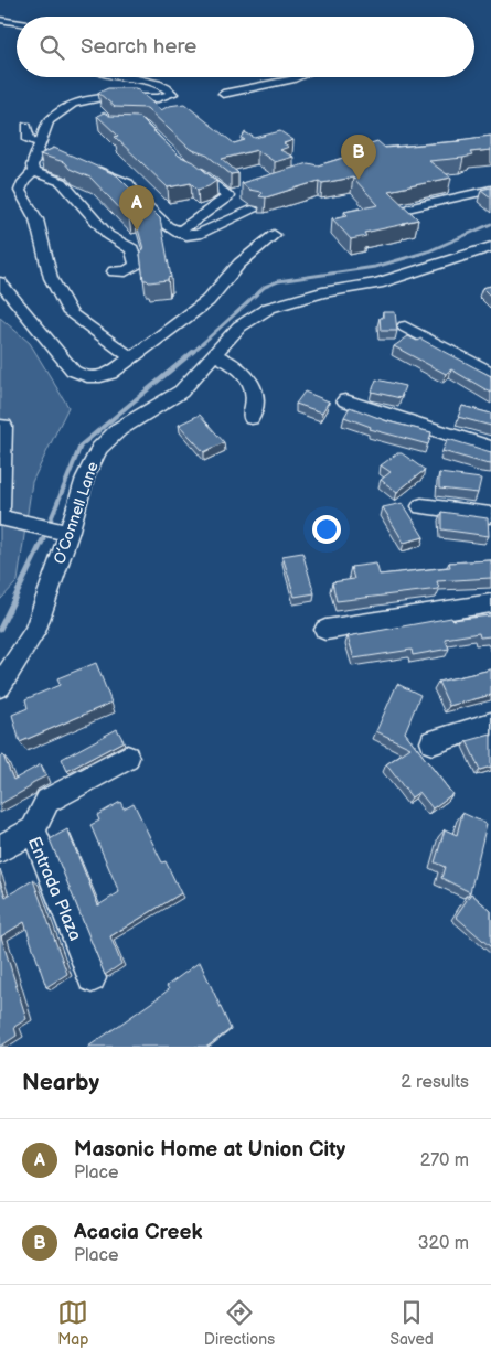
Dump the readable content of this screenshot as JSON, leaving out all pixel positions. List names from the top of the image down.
{
  "streets": {
    "street": ["O’Connell Lane", "Entrada Plaza"]
  },
  "page": {
    "search": "Search here",
    "pins": ["B", "A"],
    "heading": ["Nearby", "2 results"],
    "list": [
      {
        "mark": "A",
        "name": "Masonic Home at Union City",
        "note": "Place",
        "value": "270 m"
      },
      {
        "mark": "B",
        "name": "Acacia Creek",
        "note": "Place",
        "value": "320 m"
      }
    ],
    "nav": ["Map", "Directions", "Saved"]
  }
}
